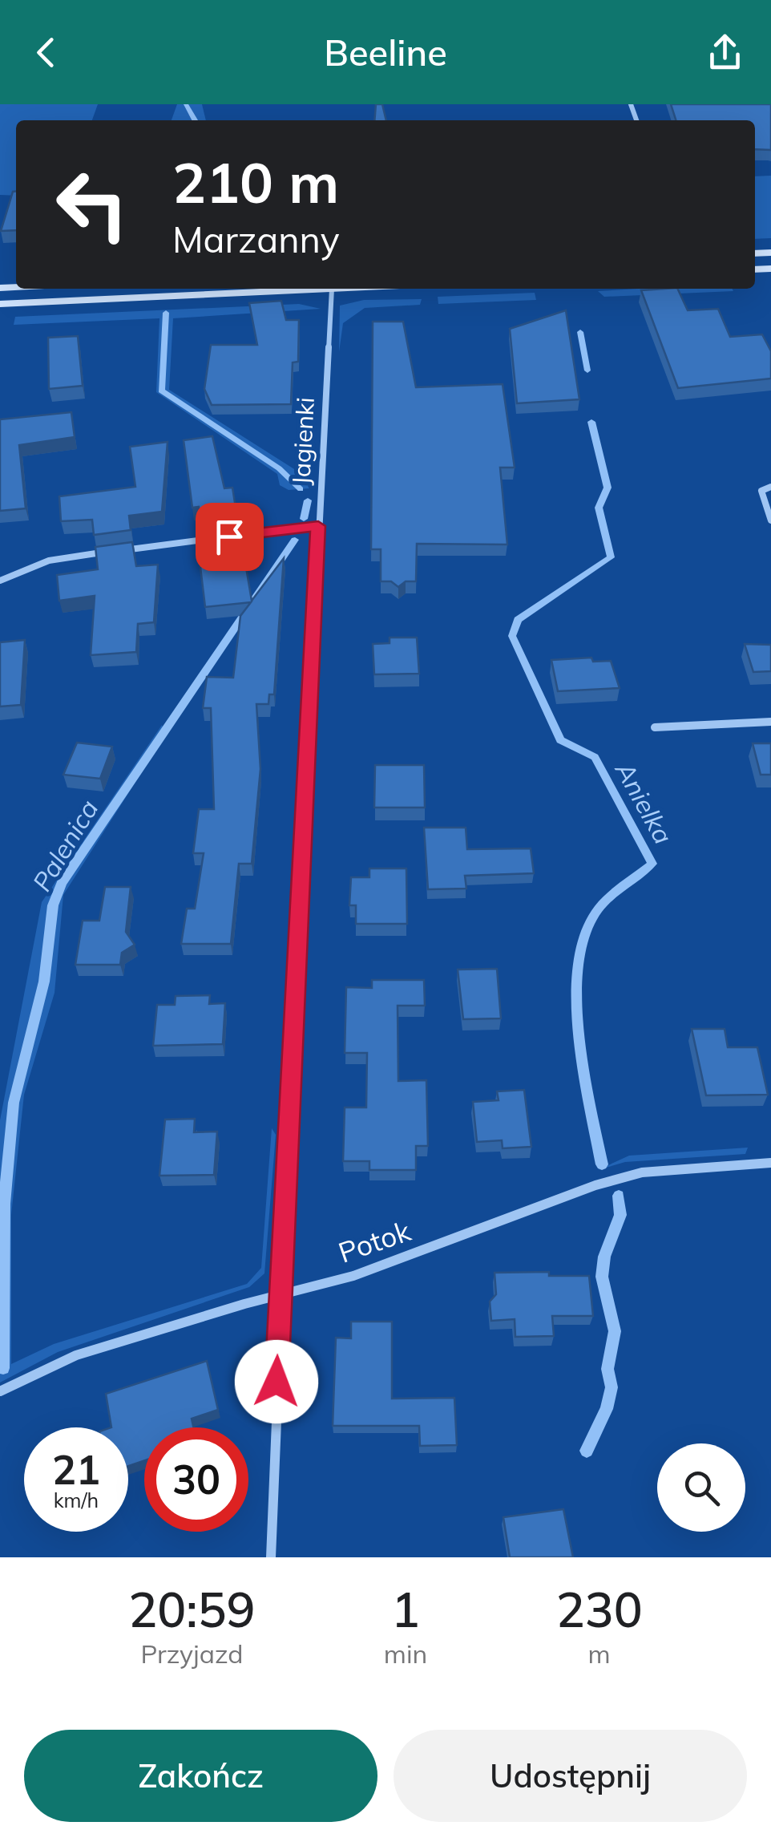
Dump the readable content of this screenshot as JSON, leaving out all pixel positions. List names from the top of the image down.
{
  "streets": {
    "street": ["Jagienki", "Potok"]
  },
  "crossings": [
    ["Jagienki", "Potok"]
  ],
  "water": ["Anielka", "Palenica"],
  "page": {
    "header": "Beeline",
    "turn": ["210 m", "Marzanny"],
    "speed": "21 km/h",
    "limit": "30",
    "eta": [
      "20:59",
      "Przyjazd",
      "1",
      "min",
      "230",
      "m"
    ],
    "buttons": ["Zakończ", "Udostępnij"]
  }
}
